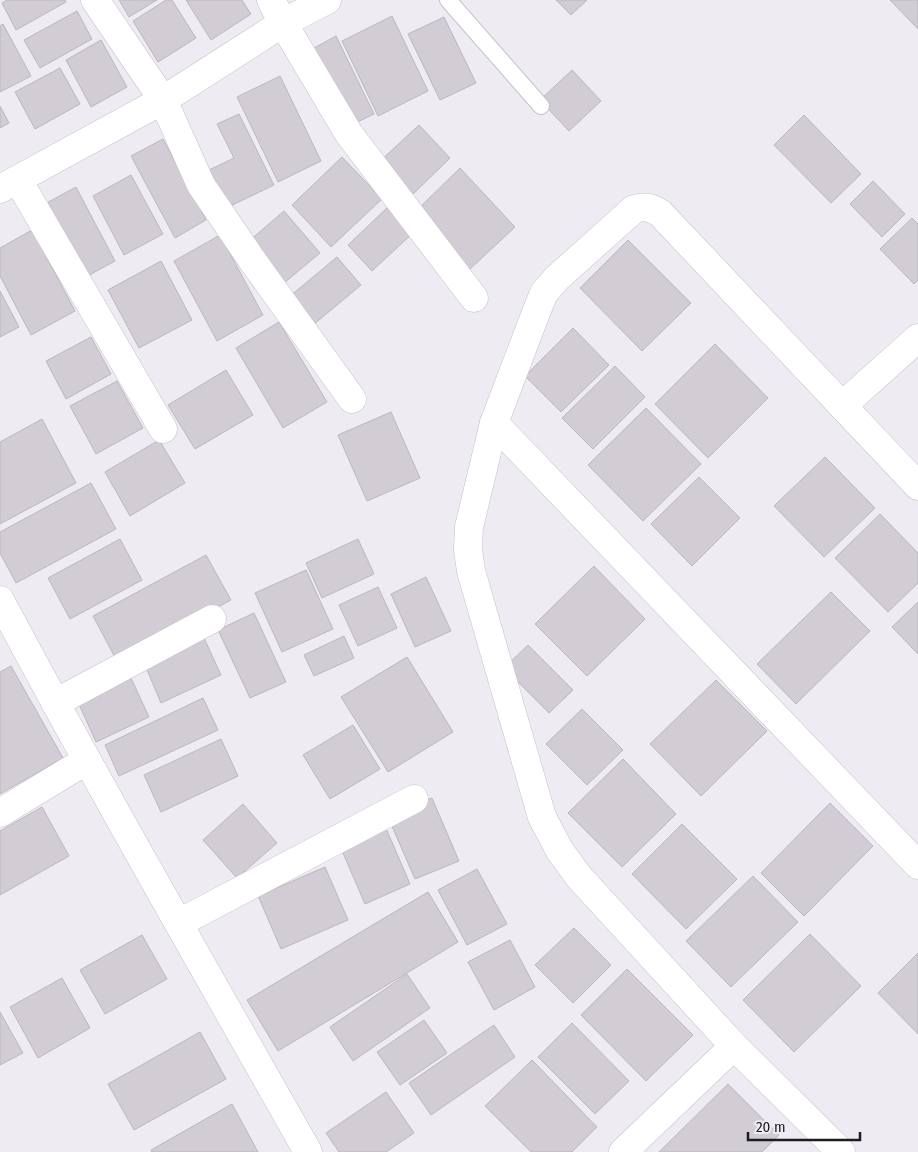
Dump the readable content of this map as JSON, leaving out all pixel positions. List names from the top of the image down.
{
  "scale_bar": "20 m"
}
